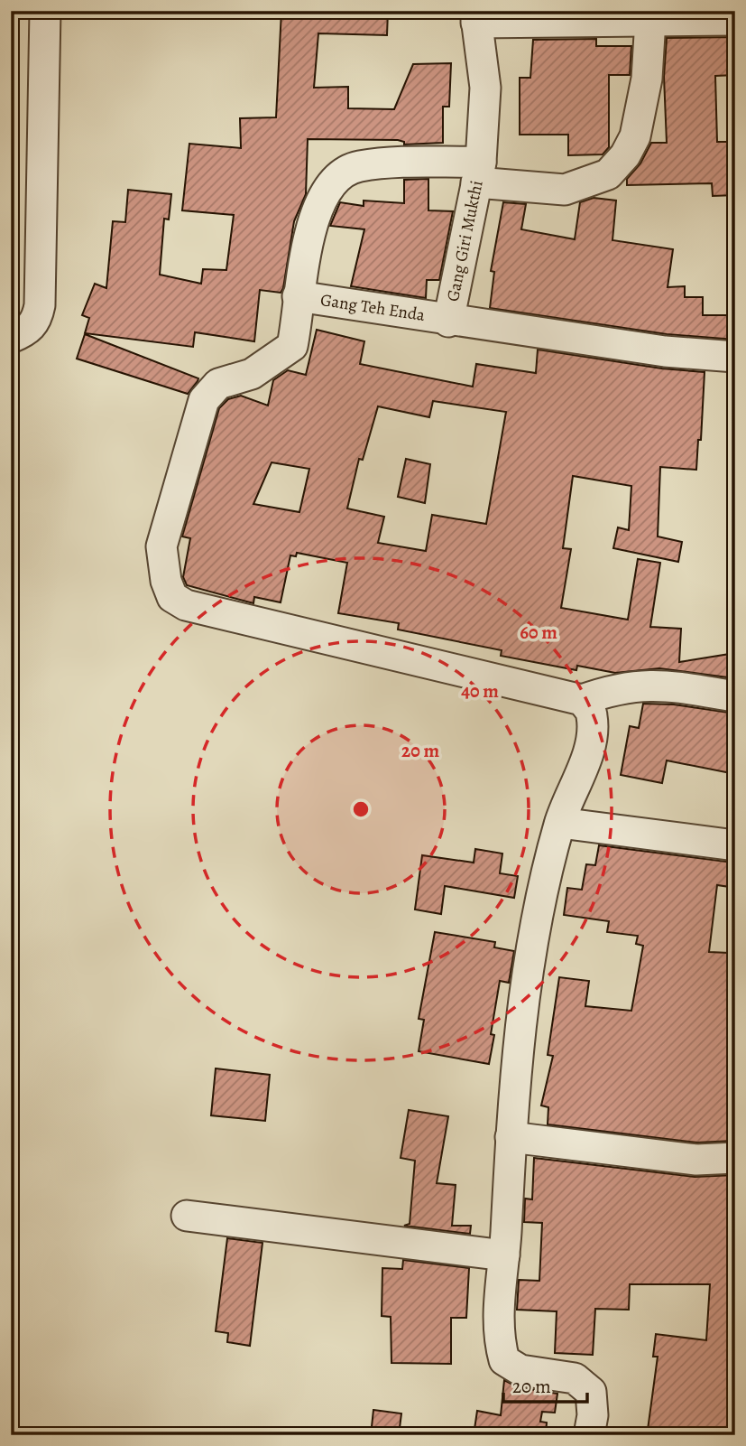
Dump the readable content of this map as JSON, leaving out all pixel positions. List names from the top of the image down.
{
  "streets": {
    "street": ["Gang Giri Mukthi", "Gang Teh Enda"]
  },
  "crossings": [
    ["Gang Giri Mukthi", "Gang Teh Enda"]
  ],
  "scale_bar": "20 m",
  "rings": ["60 m", "40 m", "20 m"]
}
